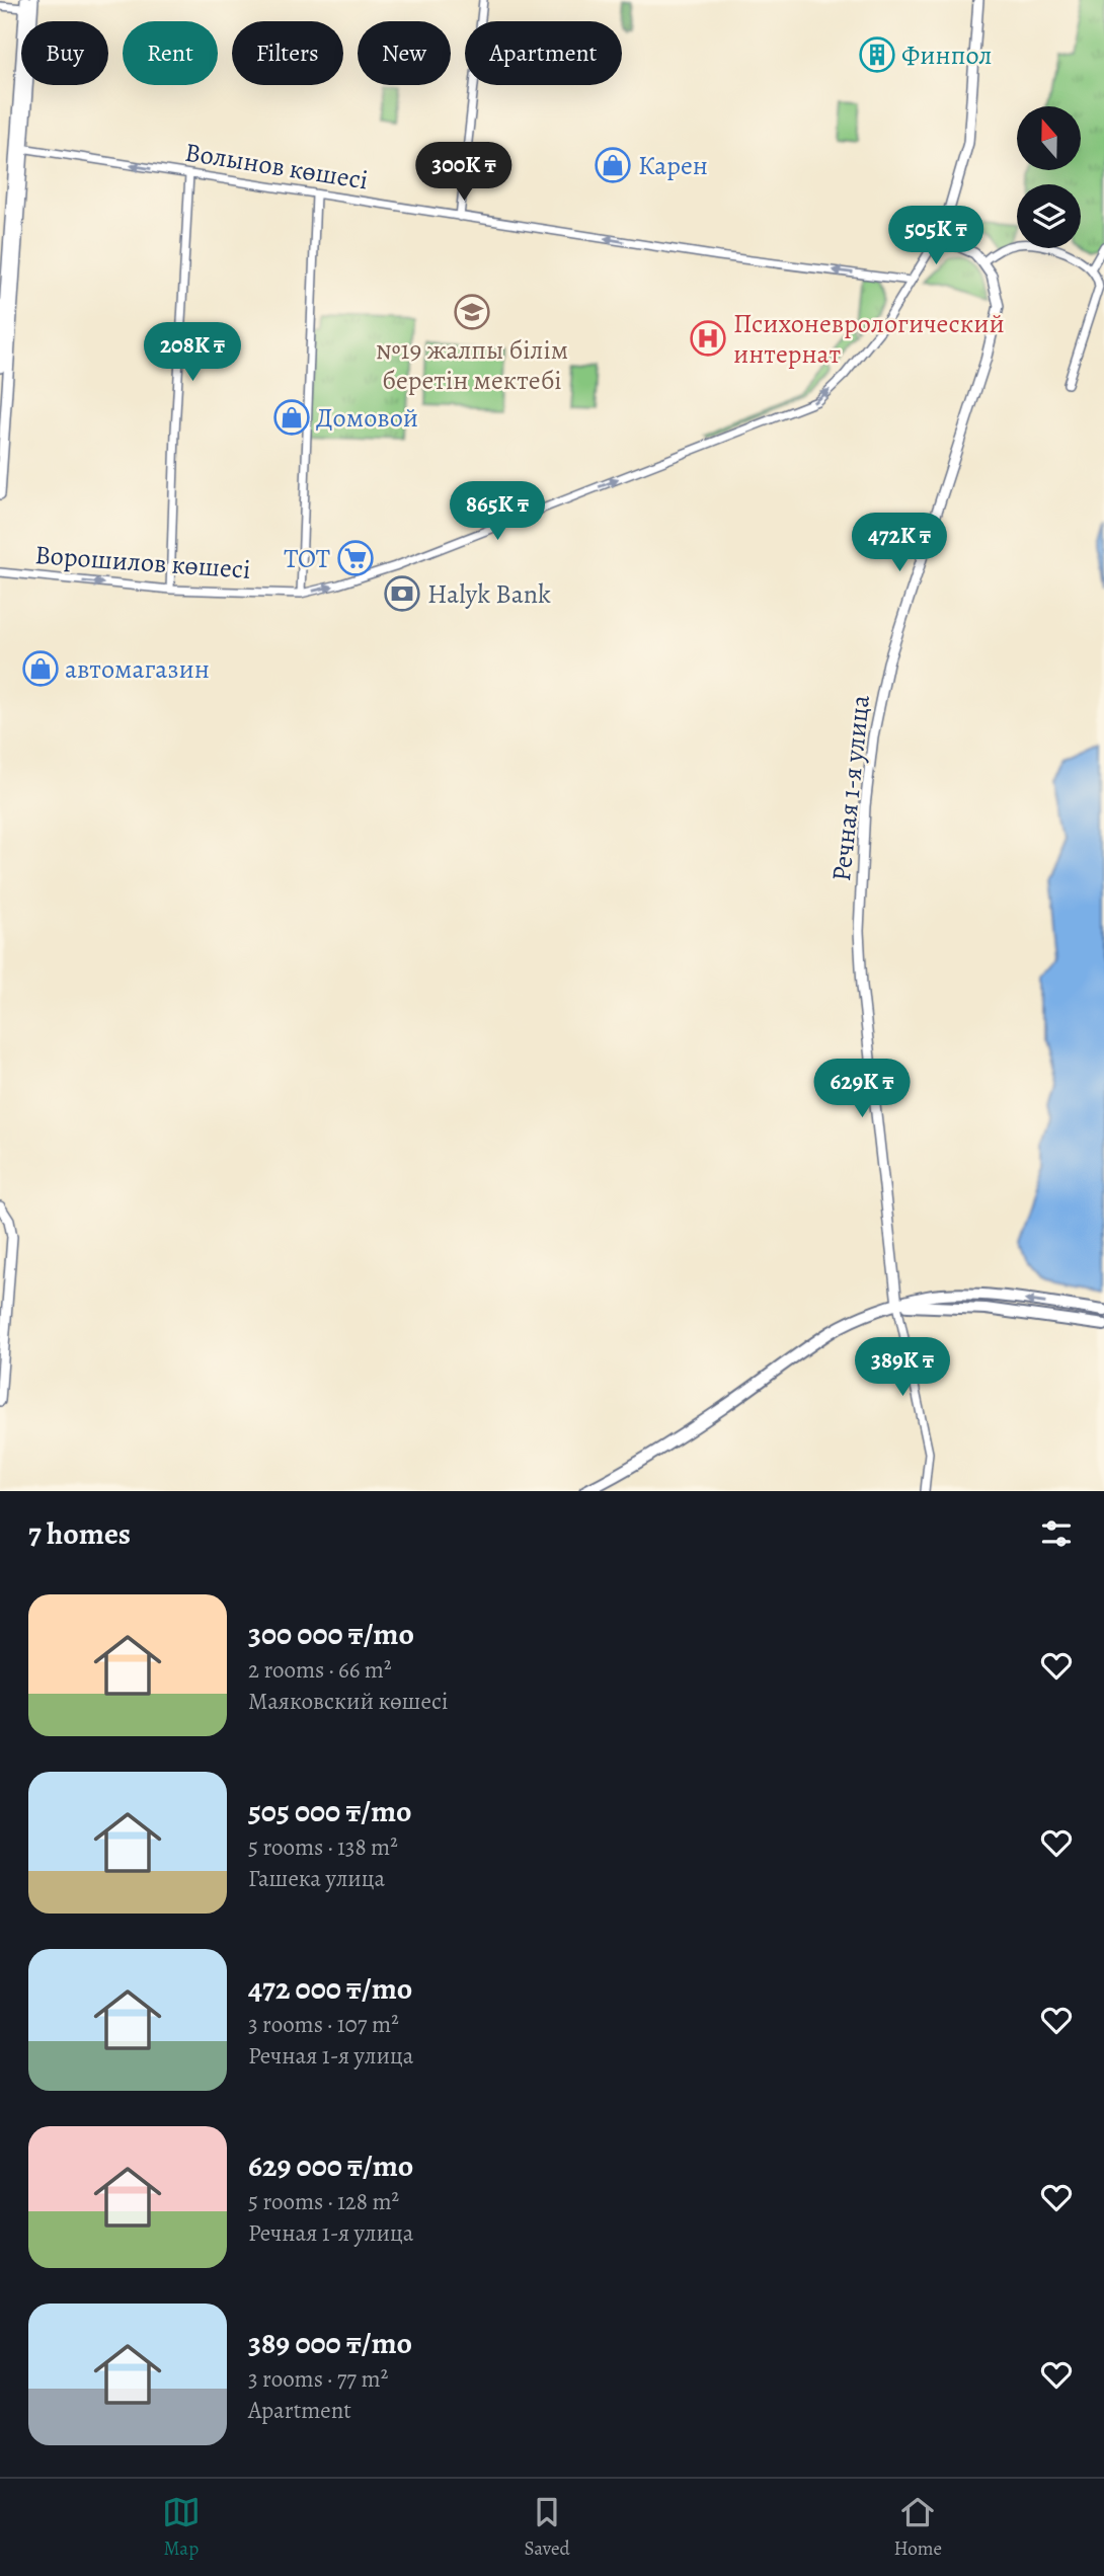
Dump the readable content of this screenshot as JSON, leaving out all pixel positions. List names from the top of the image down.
{
  "streets": {
    "main road": ["Речная 1-я улица"],
    "street": ["Волынов көшесі", "Ворошилов көшесі"]
  },
  "crossings": [
    ["Волынов көшесі", "Ворошилов көшесі"]
  ],
  "one_way": ["Волынов көшесі", "Ворошилов көшесі"],
  "places": {
    "building": ["Финпол"],
    "shop": ["Карен", "Домовой", "автомагазин"],
    "school or university": ["№19 жалпы білім беретін мектебі"],
    "hospital": ["Психоневрологический интернат"],
    "supermarket": ["ТОТ"],
    "bank": ["Halyk Bank"]
  },
  "north": "top",
  "page": {
    "chip": [
      "Buy",
      "Rent",
      "Filters",
      "New",
      "Apartment"
    ],
    "price": [
      "300K ₸",
      "505K ₸",
      "208K ₸",
      "865K ₸",
      "472K ₸",
      "629K ₸",
      "389K ₸"
    ],
    "heading": "7 homes",
    "list": [
      {
        "name": "300 000 ₸/mo",
        "note": "2 rooms · 66 m² · Маяковский көшесі"
      },
      {
        "name": "505 000 ₸/mo",
        "note": "5 rooms · 138 m² · Гашека улица"
      },
      {
        "name": "472 000 ₸/mo",
        "note": "3 rooms · 107 m² · Речная 1-я улица"
      },
      {
        "name": "629 000 ₸/mo",
        "note": "5 rooms · 128 m² · Речная 1-я улица"
      },
      {
        "name": "389 000 ₸/mo",
        "note": "3 rooms · 77 m² · Apartment"
      }
    ],
    "tabs": ["Map", "Saved", "Home"]
  }
}
